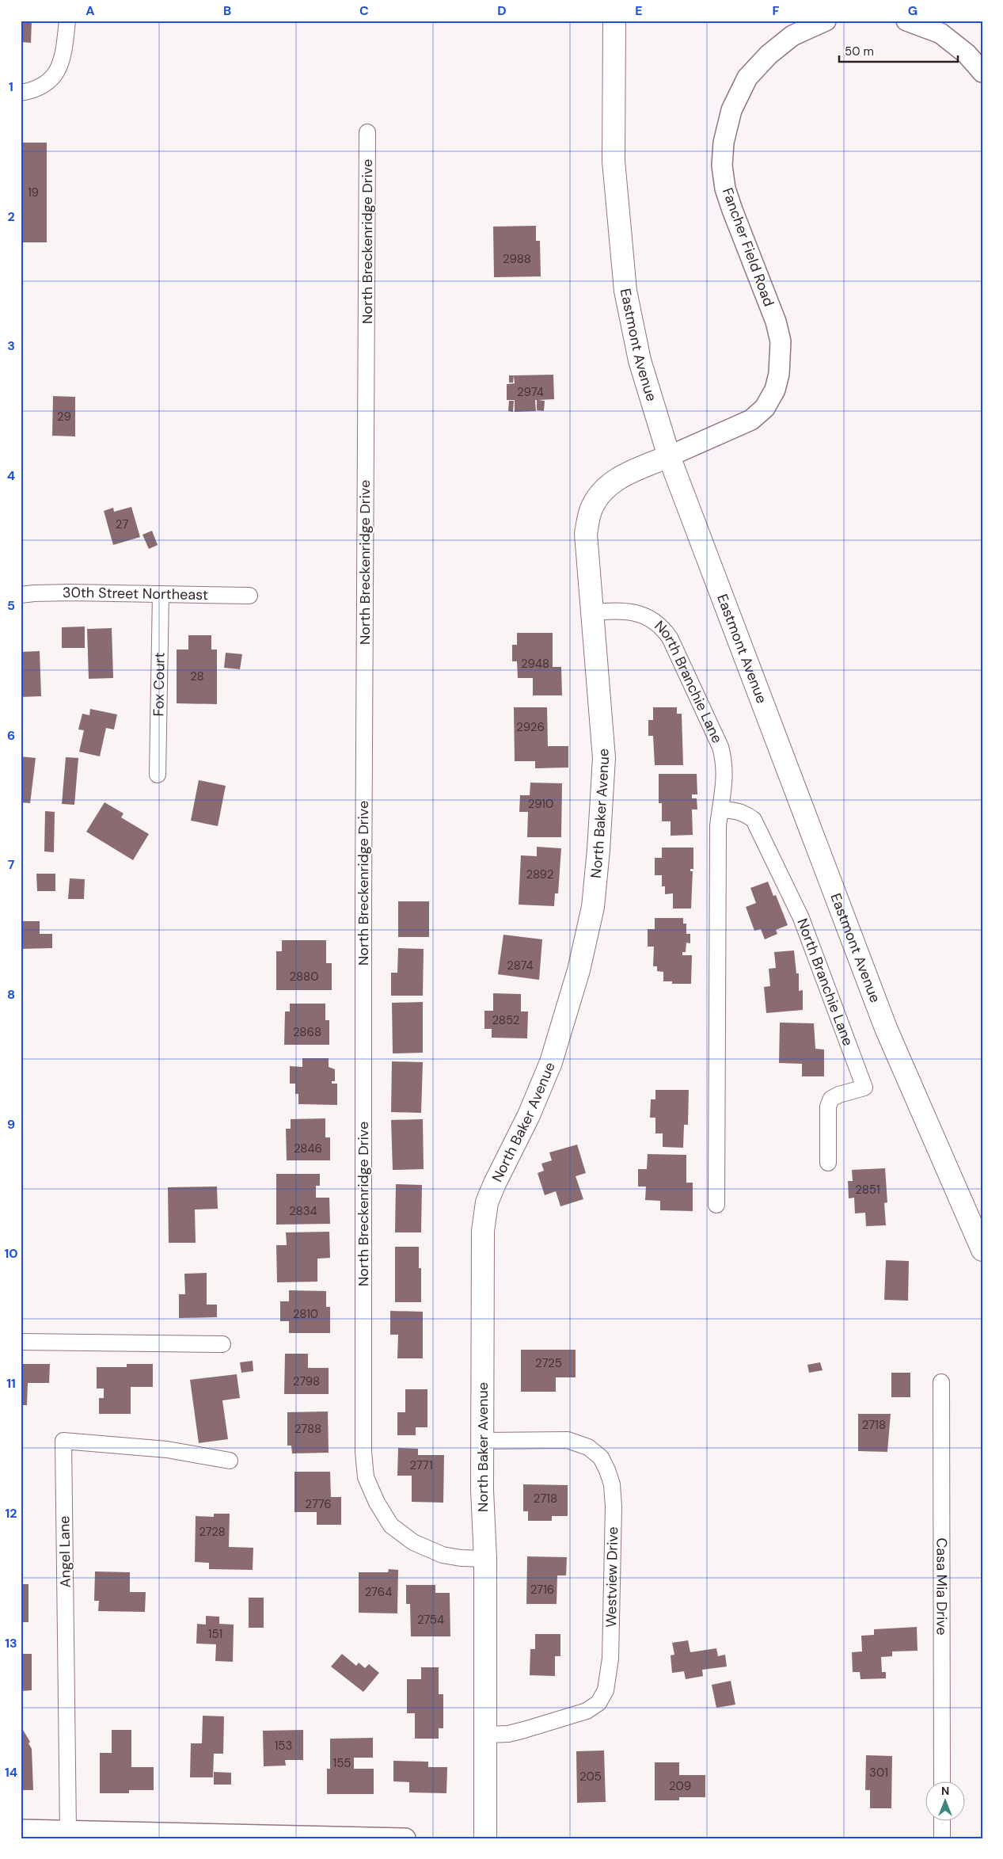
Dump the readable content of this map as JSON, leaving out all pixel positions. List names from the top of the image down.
{
  "streets": {
    "main road": ["Eastmont Avenue", "North Baker Avenue"],
    "street": [
      "North Breckenridge Drive",
      "Fancher Field Road",
      "30th Street Northeast",
      "Fox Court",
      "North Branchie Lane",
      "Angel Lane",
      "Westview Drive",
      "Casa Mia Drive"
    ]
  },
  "crossings": [
    ["North Breckenridge Drive", "North Baker Avenue"],
    ["Fancher Field Road", "Eastmont Avenue"],
    ["Fancher Field Road", "North Baker Avenue"],
    ["Eastmont Avenue", "North Baker Avenue"],
    ["30th Street Northeast", "Fox Court"],
    ["North Branchie Lane", "North Baker Avenue"],
    ["North Baker Avenue", "Westview Drive"]
  ],
  "house_numbers": [
    "19",
    "2988",
    "2974",
    "29",
    "27",
    "2948",
    "28",
    "2926",
    "2910",
    "2892",
    "2874",
    "2880",
    "2852",
    "2868",
    "2846",
    "2851",
    "2834",
    "2810",
    "2725",
    "2798",
    "2718",
    "2788",
    "2771",
    "2718",
    "2776",
    "2728",
    "2716",
    "2764",
    "2754",
    "151",
    "153",
    "155",
    "301",
    "205",
    "209"
  ],
  "scale_bar": "50 m",
  "north": "top",
  "grid": {
    "columns": [
      "A",
      "B",
      "C",
      "D",
      "E",
      "F",
      "G"
    ],
    "rows": [
      "1",
      "2",
      "3",
      "4",
      "5",
      "6",
      "7",
      "8",
      "9",
      "10",
      "11",
      "12",
      "13",
      "14"
    ]
  }
}
